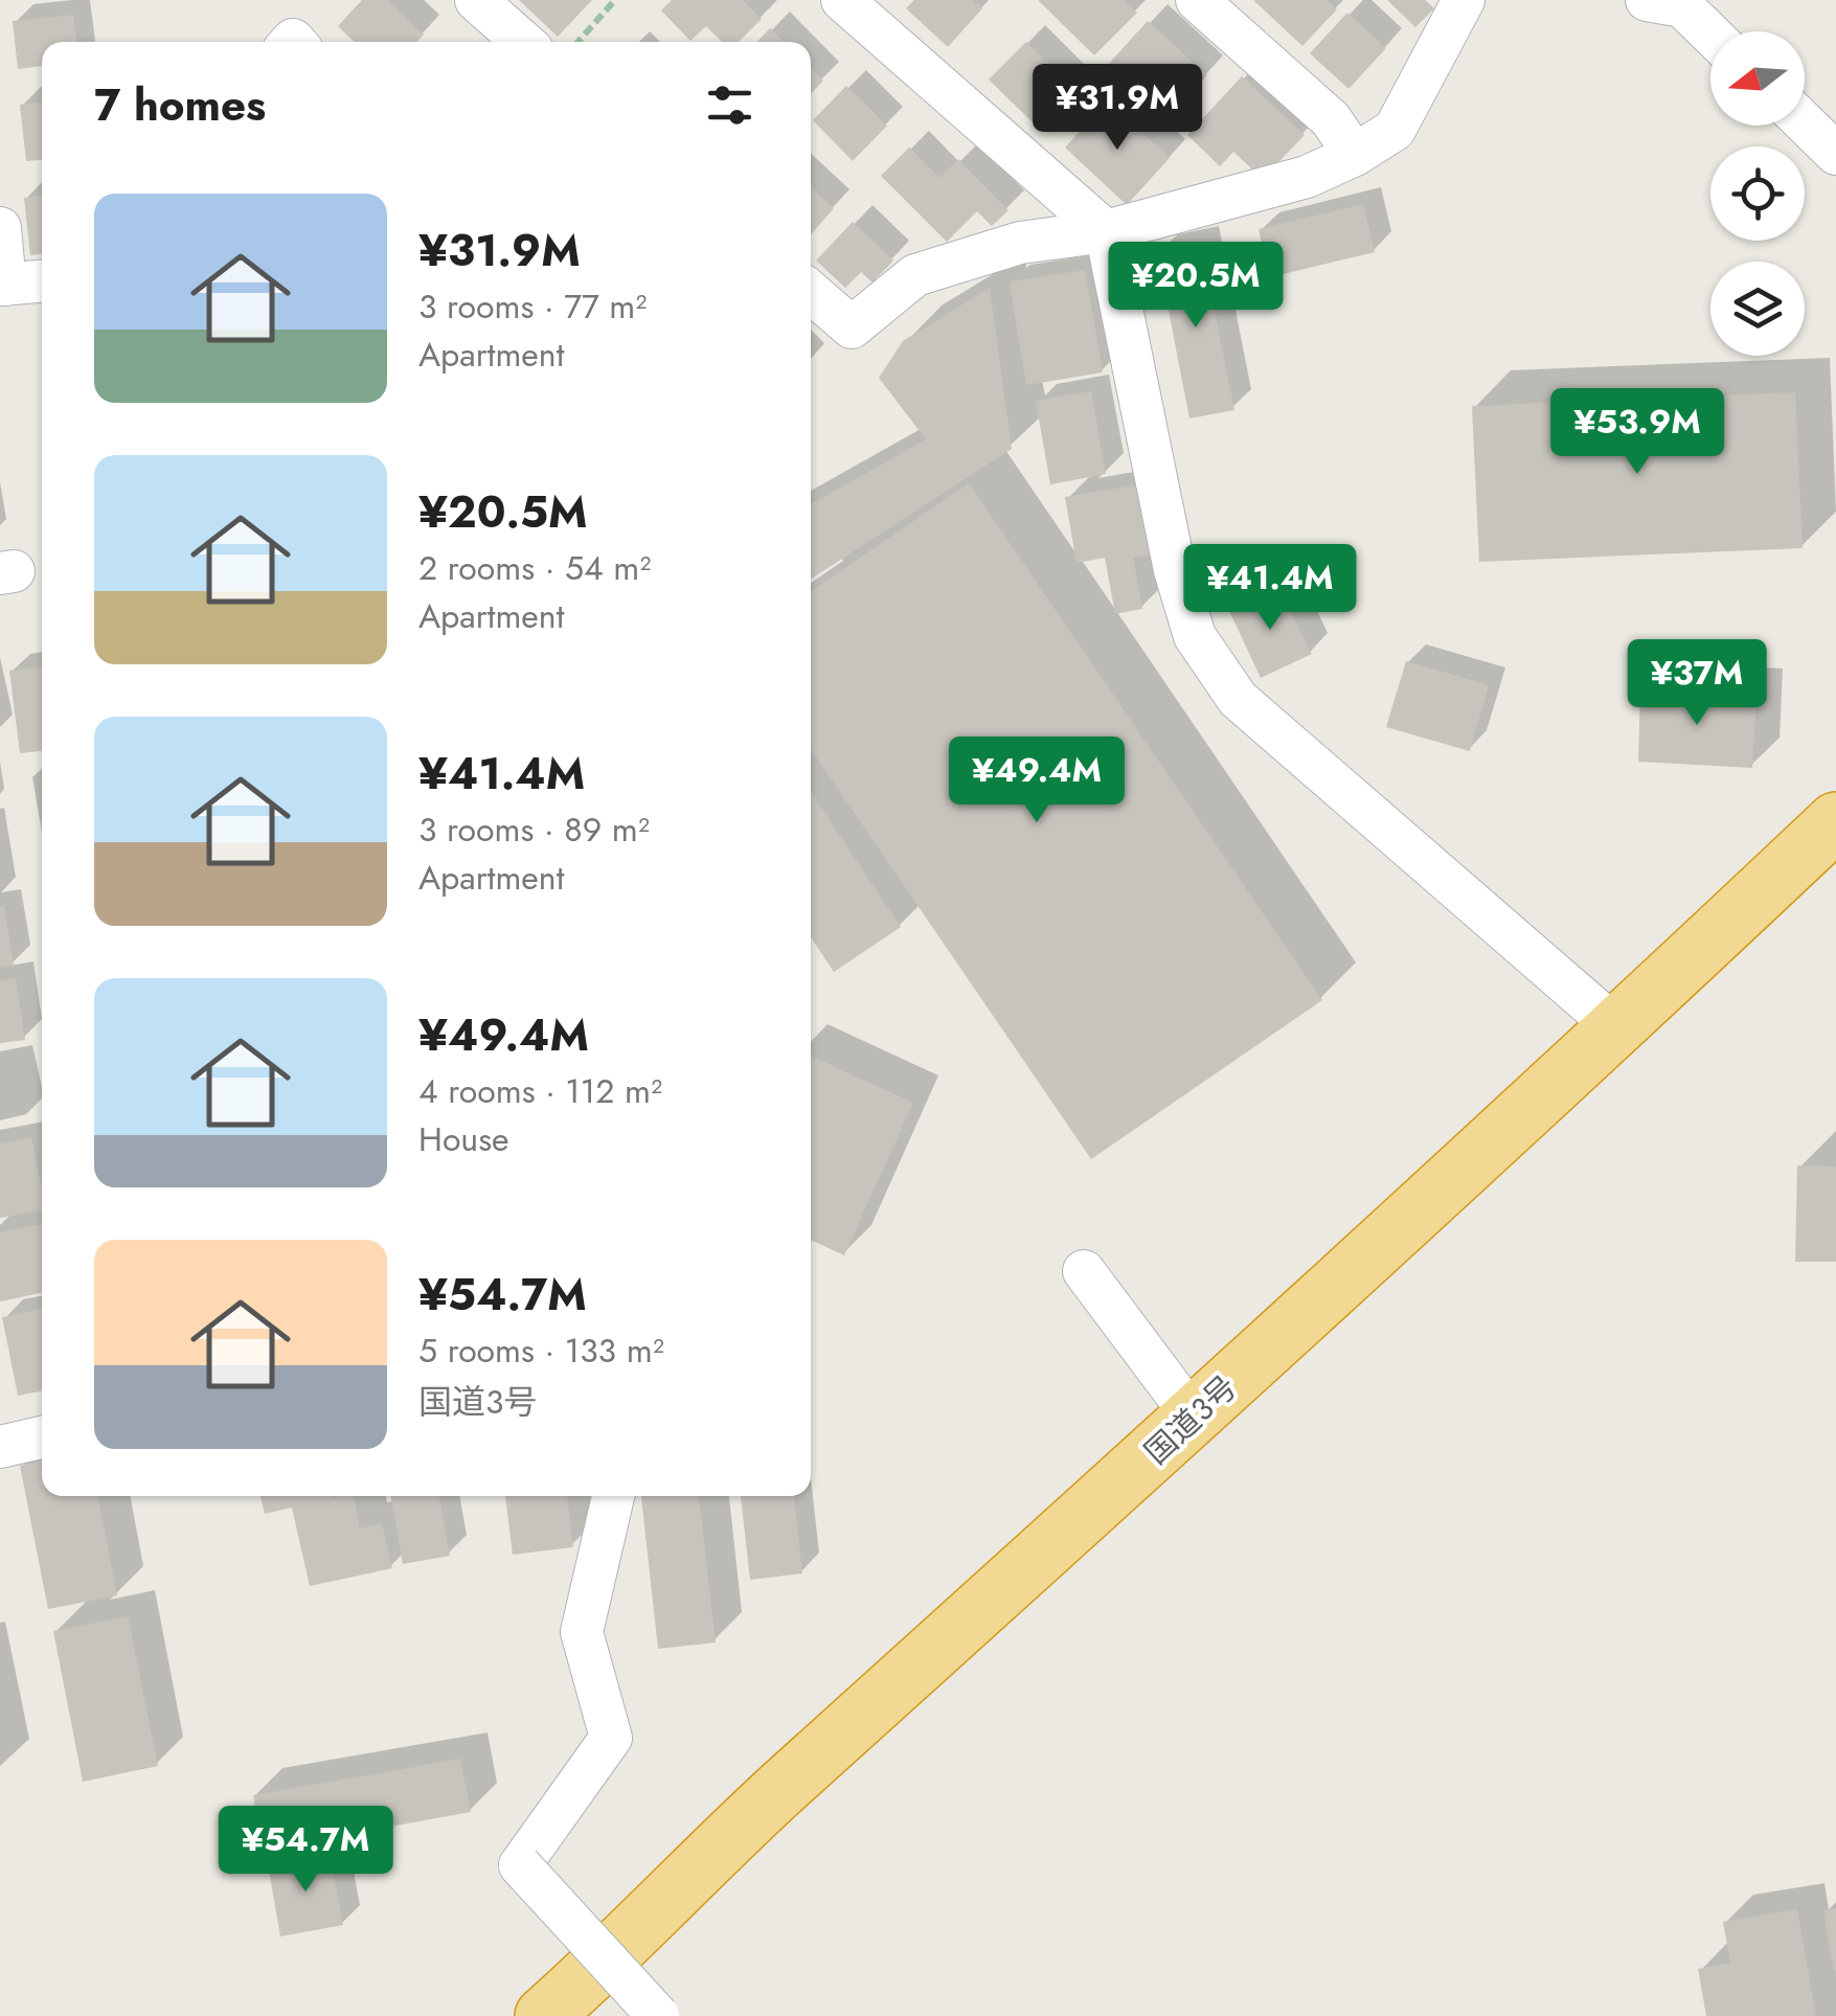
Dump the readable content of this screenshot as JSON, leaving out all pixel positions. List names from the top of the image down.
{
  "streets": {
    "highway": ["国道3号"]
  },
  "north": "left",
  "page": {
    "heading": "7 homes",
    "price": [
      "¥31.9M",
      "¥20.5M",
      "¥53.9M",
      "¥41.4M",
      "¥37M",
      "¥49.4M",
      "¥54.7M"
    ],
    "list": [
      {
        "name": "¥31.9M",
        "note": "3 rooms · 77 m² · Apartment"
      },
      {
        "name": "¥20.5M",
        "note": "2 rooms · 54 m² · Apartment"
      },
      {
        "name": "¥41.4M",
        "note": "3 rooms · 89 m² · Apartment"
      },
      {
        "name": "¥49.4M",
        "note": "4 rooms · 112 m² · House"
      },
      {
        "name": "¥54.7M",
        "note": "5 rooms · 133 m² · 国道3号"
      }
    ]
  }
}
